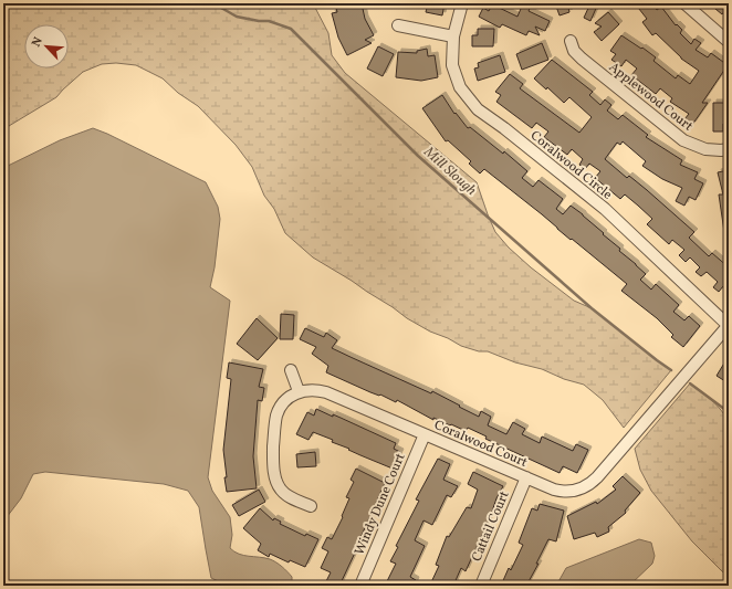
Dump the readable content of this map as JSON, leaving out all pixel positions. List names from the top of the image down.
{
  "streets": {
    "street": [
      "Applewood Court",
      "Coralwood Circle",
      "Coralwood Court",
      "Windy Dune Court",
      "Cattail Court"
    ]
  },
  "crossings": [
    ["Coralwood Circle", "Coralwood Court"],
    ["Coralwood Court", "Windy Dune Court"],
    ["Coralwood Court", "Cattail Court"]
  ],
  "water": ["Mill Slough"],
  "north": "top left"
}
